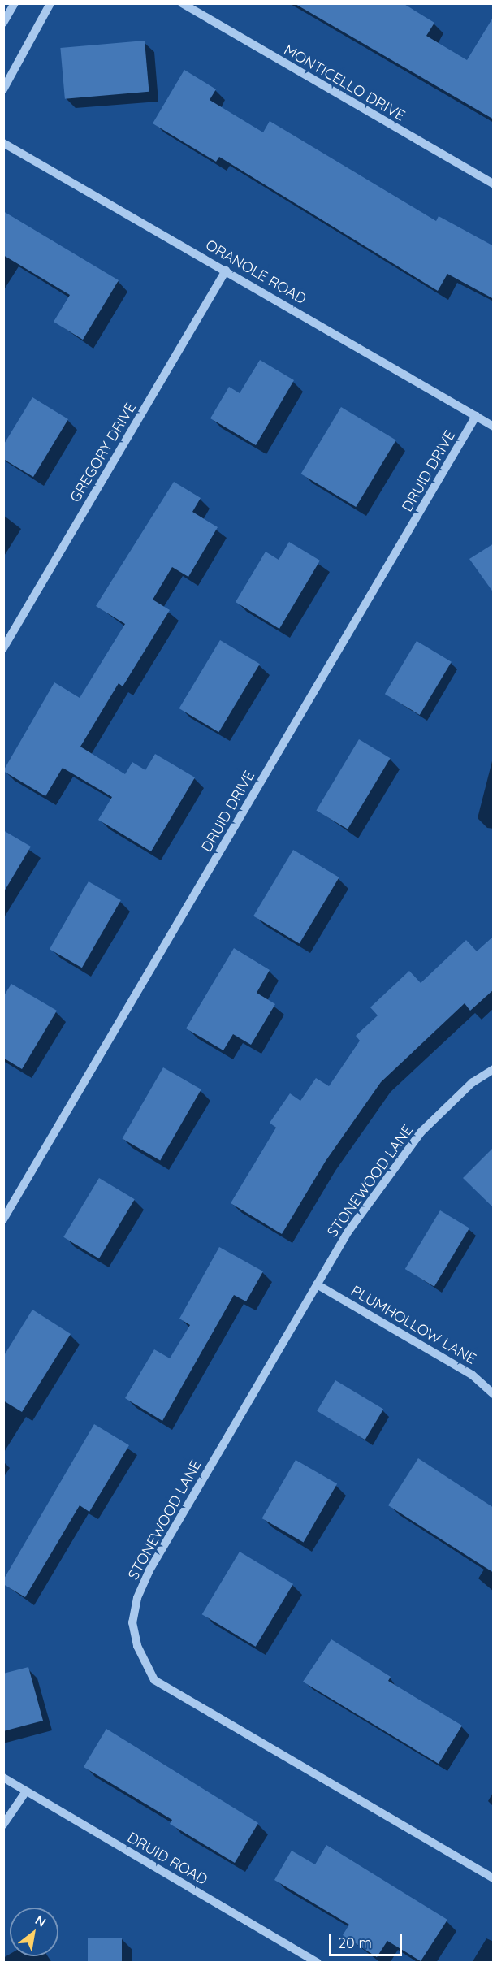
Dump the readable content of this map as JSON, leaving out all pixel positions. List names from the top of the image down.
{
  "streets": {
    "street": [
      "MONTICELLO DRIVE",
      "ORANOLE ROAD",
      "GREGORY DRIVE",
      "DRUID DRIVE",
      "STONEWOOD LANE",
      "PLUMHOLLOW LANE",
      "DRUID ROAD"
    ]
  },
  "crossings": [
    ["ORANOLE ROAD", "GREGORY DRIVE"],
    ["ORANOLE ROAD", "DRUID DRIVE"],
    ["STONEWOOD LANE", "PLUMHOLLOW LANE"]
  ],
  "scale_bar": "20 m",
  "north": "top right"
}
